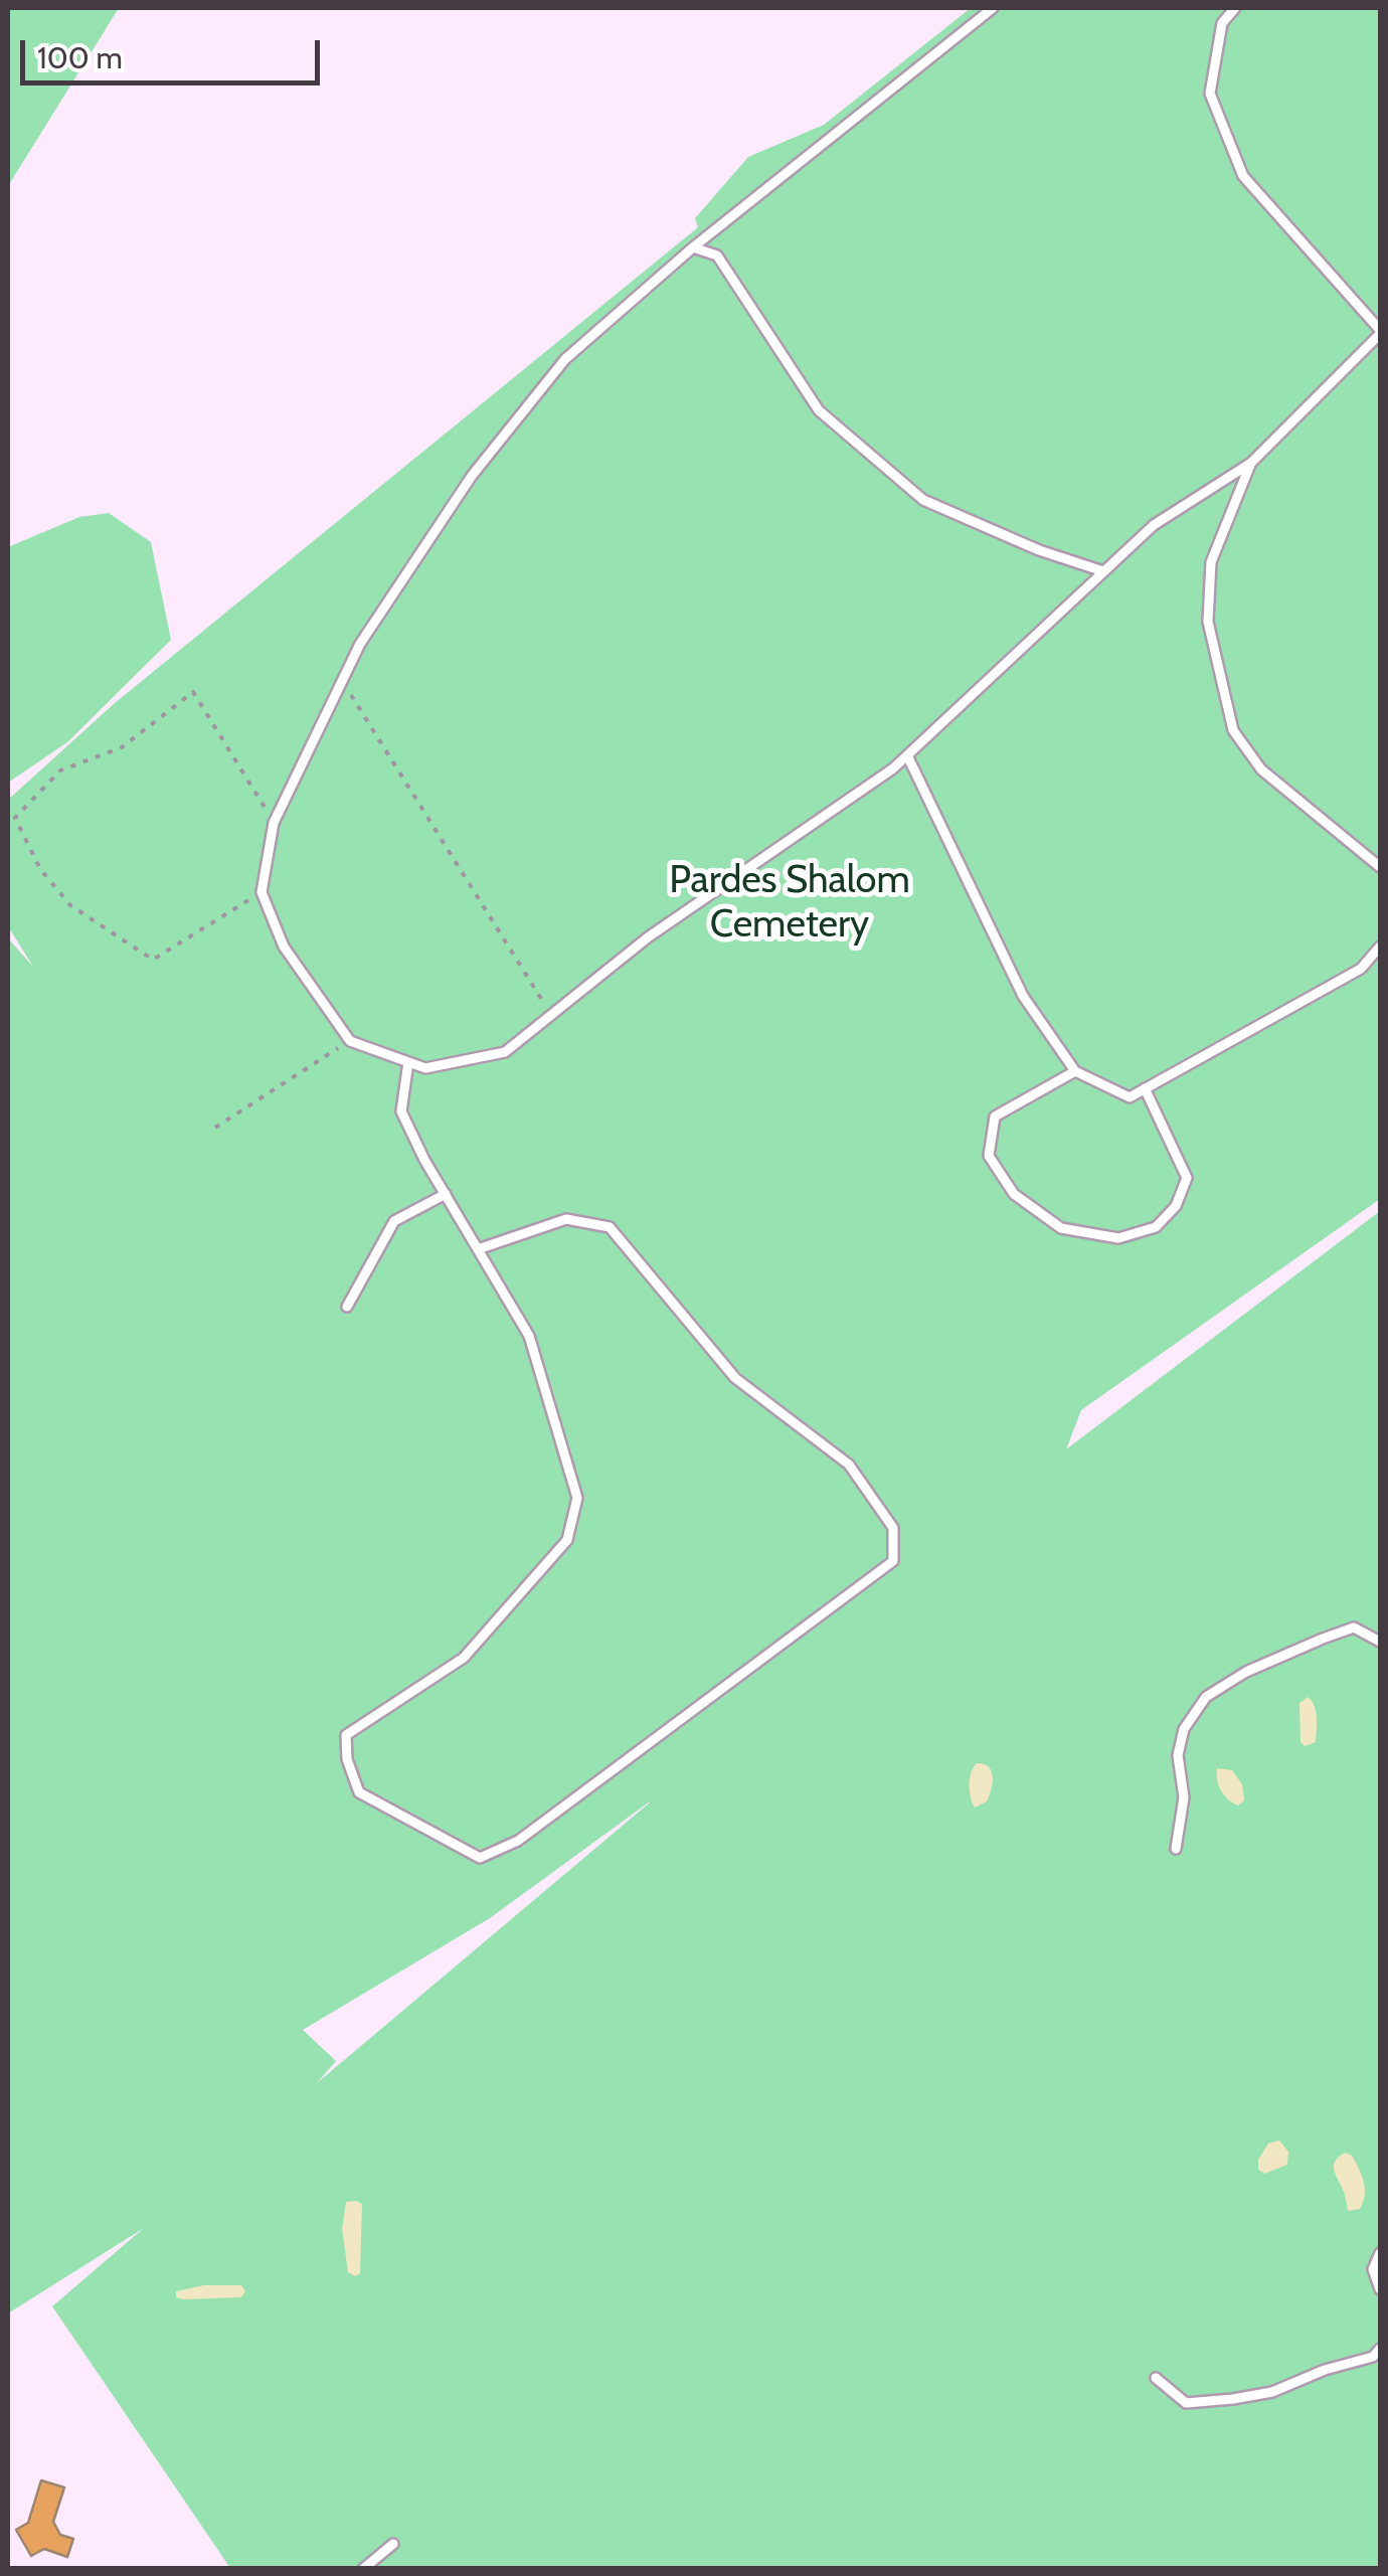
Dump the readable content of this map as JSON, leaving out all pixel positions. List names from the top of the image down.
{
  "parks": ["Pardes Shalom Cemetery"],
  "scale_bar": "100 m"
}
